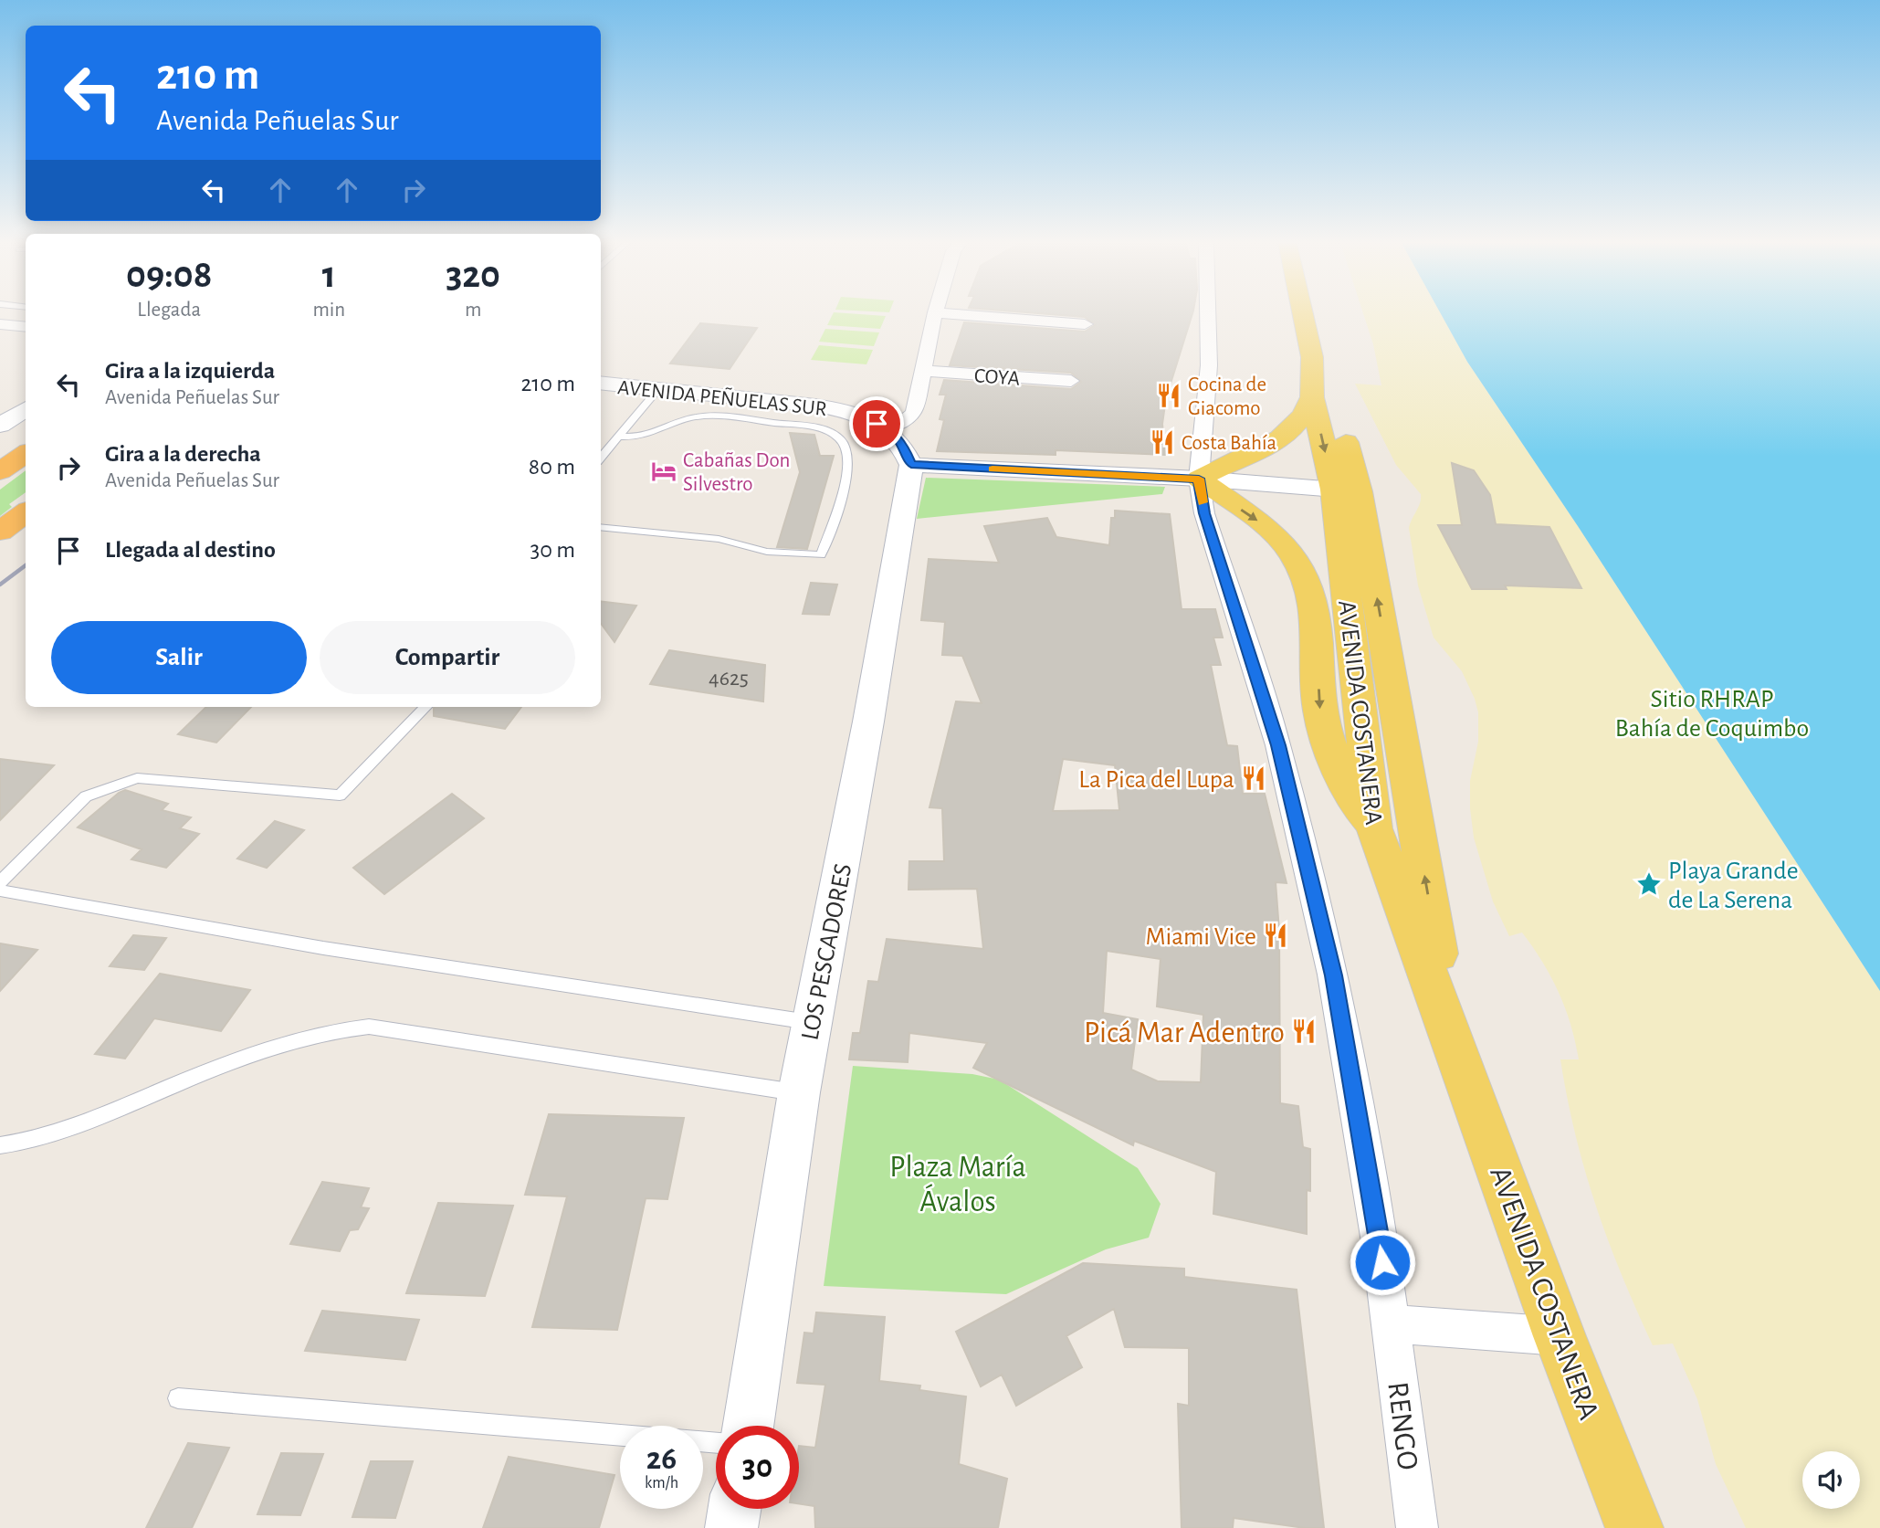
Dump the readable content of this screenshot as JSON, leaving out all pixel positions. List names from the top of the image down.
{
  "streets": {
    "main road": ["AVENIDA COSTANERA"],
    "street": [
      "COYA",
      "AVENIDA PEÑUELAS SUR",
      "LOS PESCADORES",
      "RENGO"
    ]
  },
  "crossings": [
    ["AVENIDA PEÑUELAS SUR", "LOS PESCADORES"]
  ],
  "parks": ["Sitio RHRAP Bahía de Coquimbo", "Plaza María Ávalos"],
  "places": {
    "restaurant": [
      "Cocina de Giacomo",
      "Costa Bahía",
      "La Pica del Lupa",
      "Miami Vice",
      "Picá Mar Adentro"
    ],
    "hotel": ["Cabañas Don Silvestro"],
    "place": ["Playa Grande de La Serena"]
  },
  "house_numbers": ["4625"],
  "page": {
    "turn": ["210 m", "Avenida Peñuelas Sur"],
    "eta": [
      "09:08",
      "Llegada",
      "1",
      "min",
      "320",
      "m"
    ],
    "list": [
      {
        "name": "Gira a la izquierda",
        "note": "Avenida Peñuelas Sur",
        "value": "210 m"
      },
      {
        "name": "Gira a la derecha",
        "note": "Avenida Peñuelas Sur",
        "value": "80 m"
      },
      {
        "name": "Llegada al destino",
        "value": "30 m"
      }
    ],
    "buttons": ["Salir", "Compartir"],
    "speed": "26 km/h",
    "limit": "30"
  }
}
